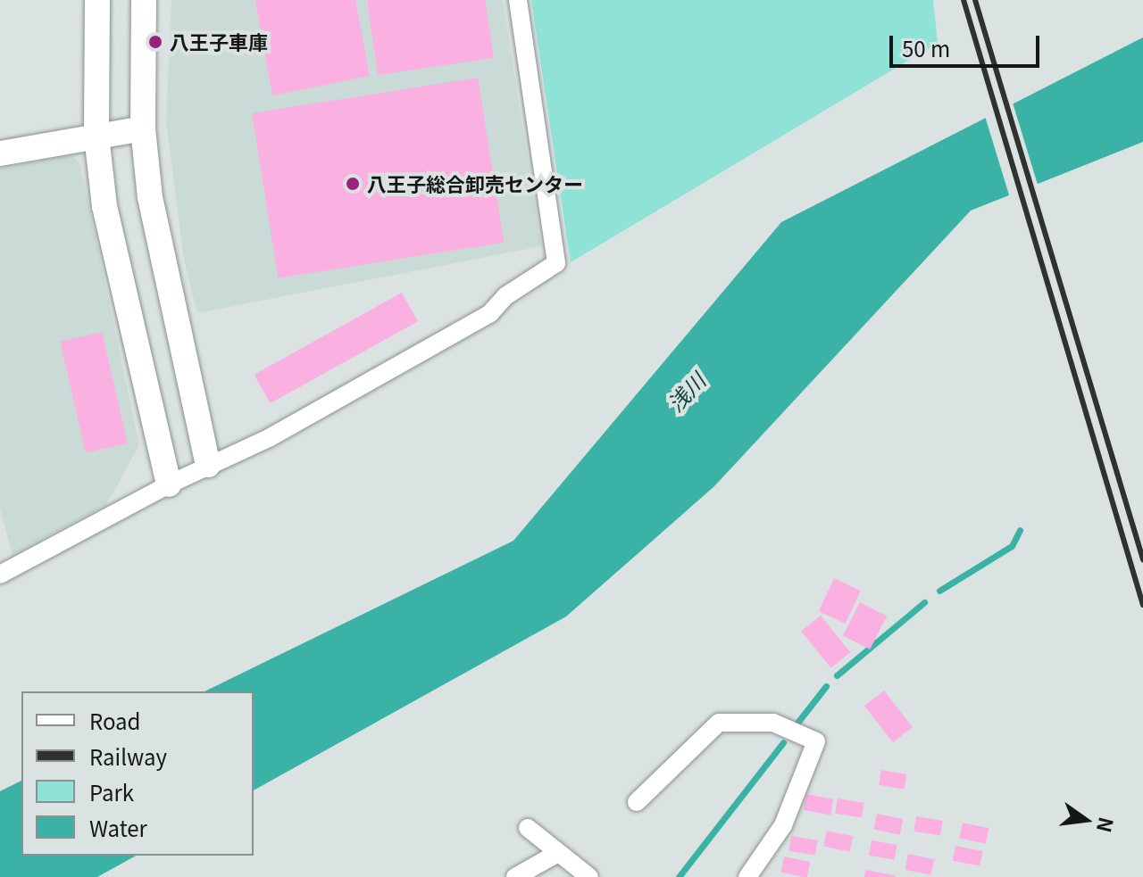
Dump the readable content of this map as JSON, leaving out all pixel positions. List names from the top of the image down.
{
  "water": ["浅川"],
  "places": ["八王子車庫", "八王子総合卸売センター"],
  "legend": [
    "Road",
    "Railway",
    "Park",
    "Water"
  ],
  "scale_bar": "50 m",
  "north": "right"
}
